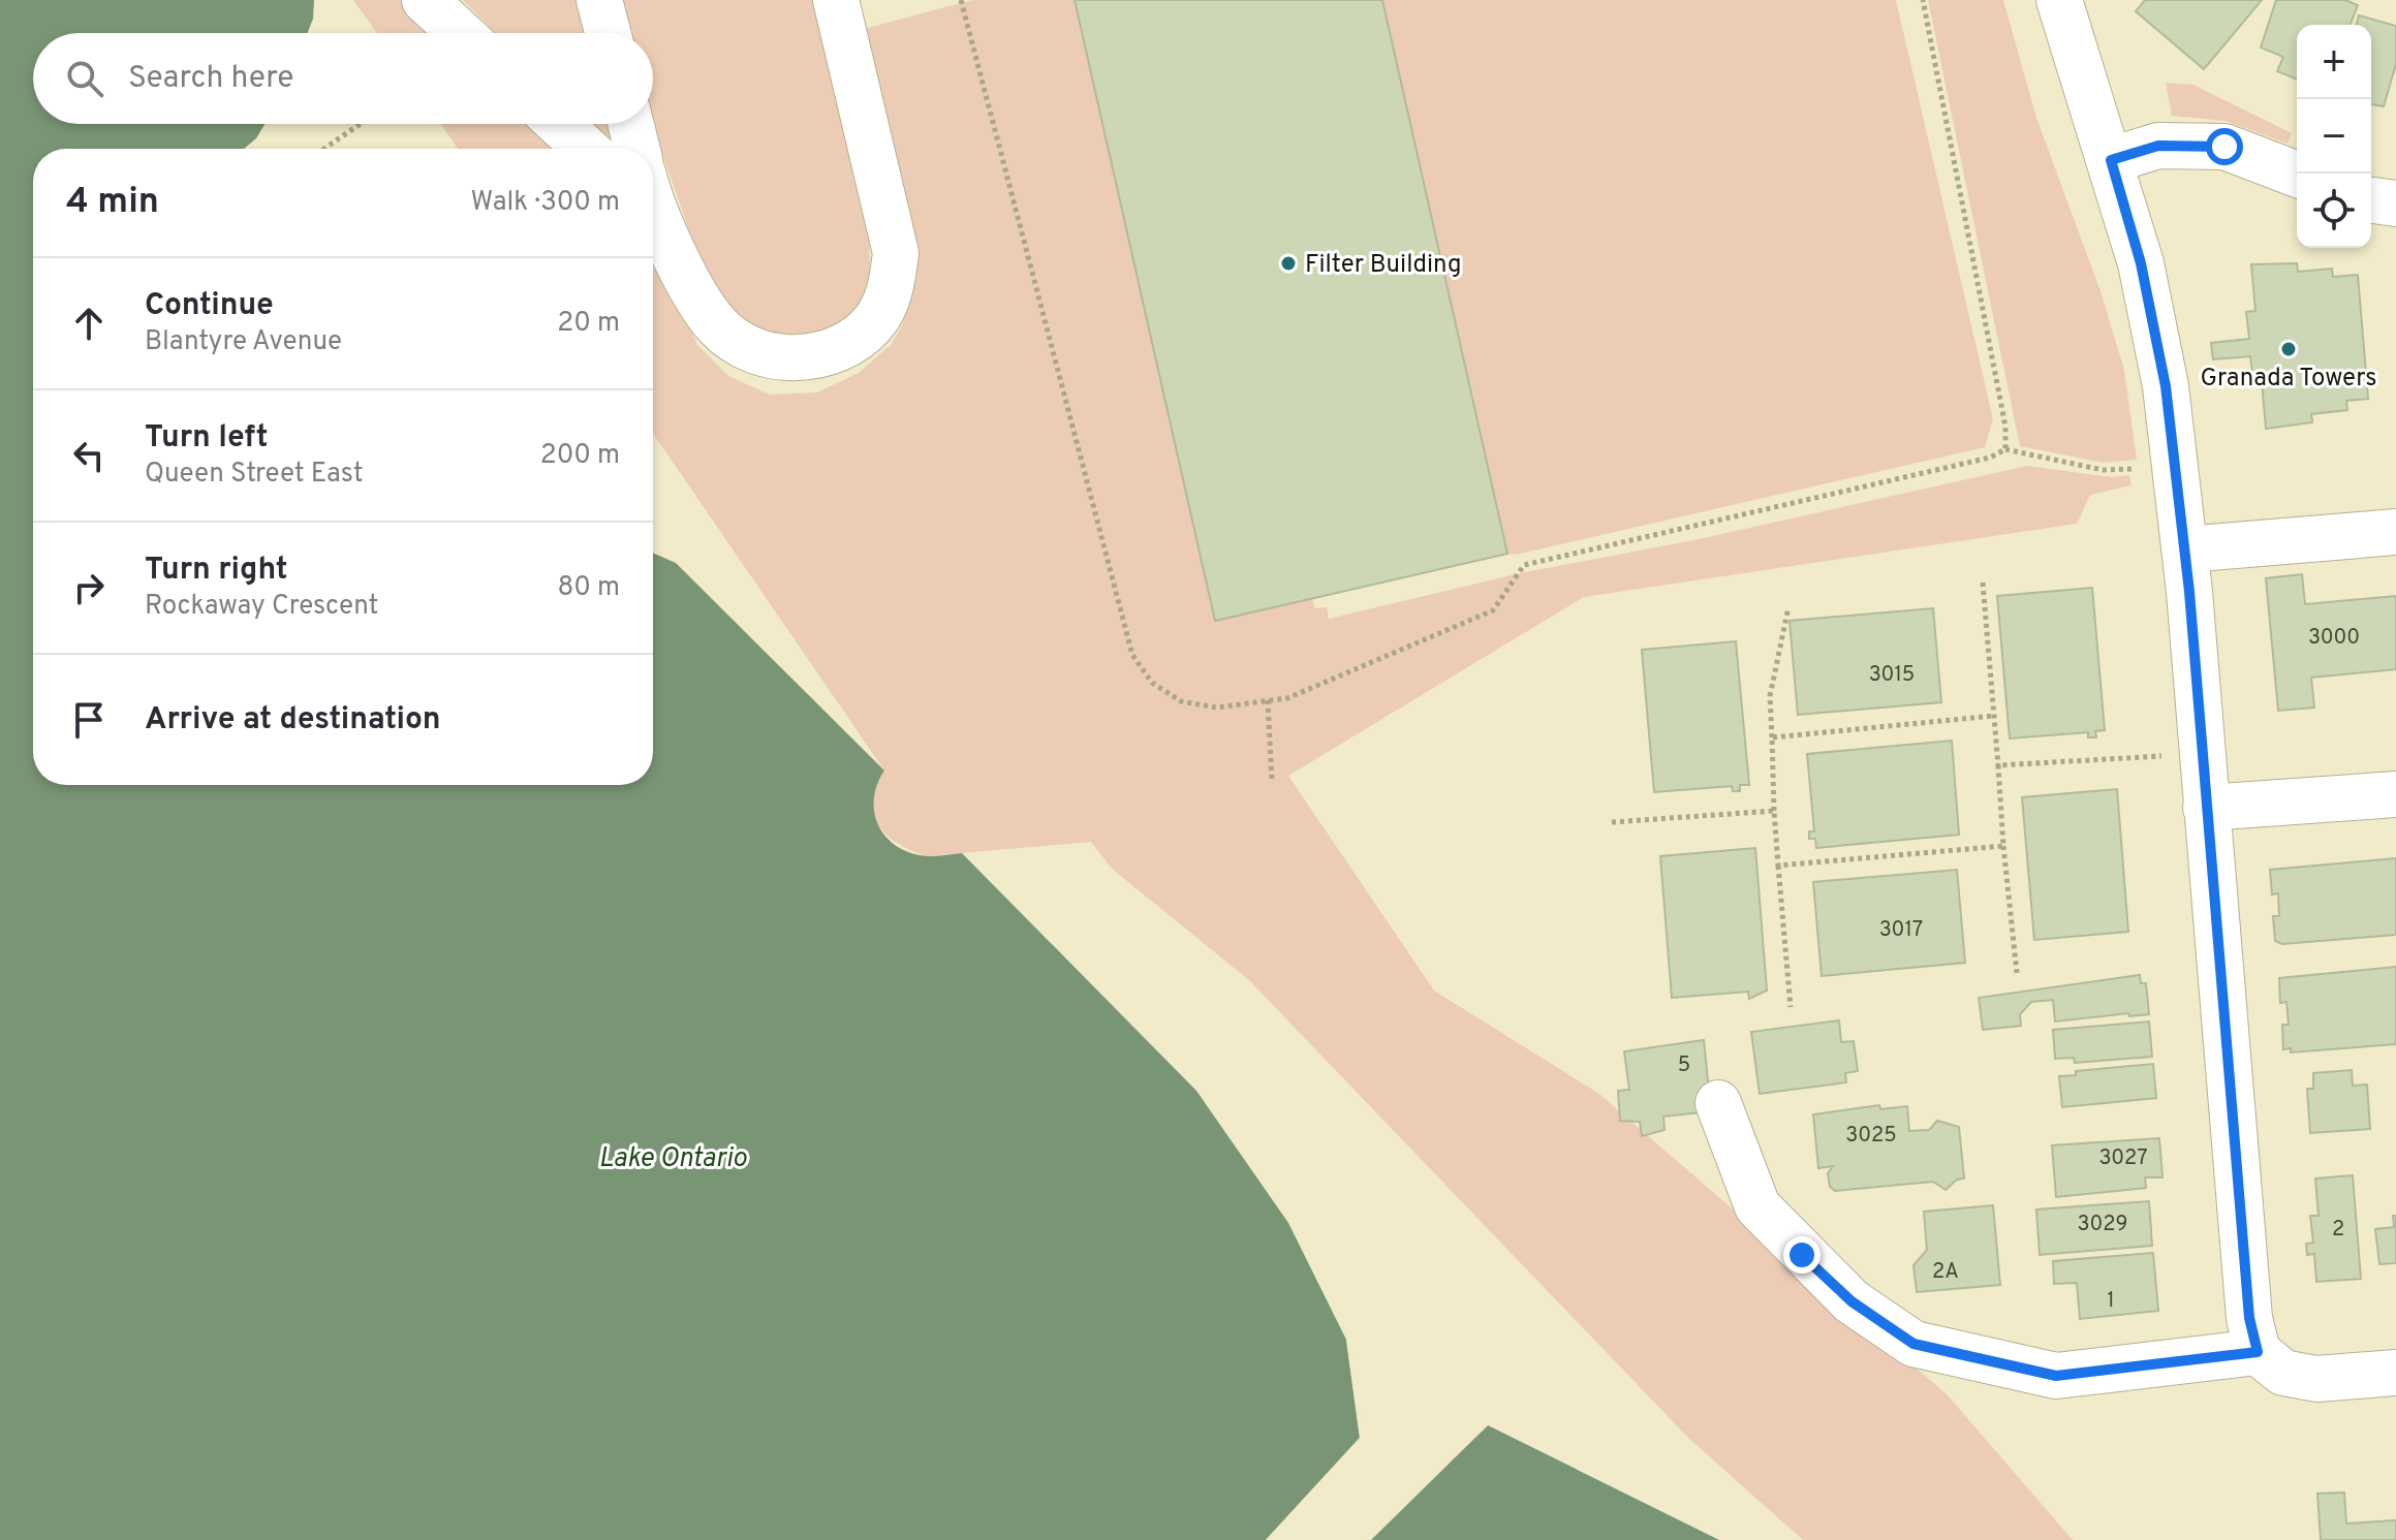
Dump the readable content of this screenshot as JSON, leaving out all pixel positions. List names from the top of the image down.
{
  "water": ["Lake Ontario"],
  "places": ["Filter Building", "Granada Towers"],
  "house_numbers": [
    "3000",
    "3015",
    "3017",
    "5",
    "3025",
    "3027",
    "3029",
    "2",
    "2A",
    "1"
  ],
  "page": {
    "map_buttons": ["+", "−"],
    "search": "Search here",
    "heading": ["4 min", "Walk · 300 m"],
    "list": [
      ["Continue", "Blantyre Avenue", "20 m"],
      ["Turn left", "Queen Street East", "200 m"],
      ["Turn right", "Rockaway Crescent", "80 m"],
      "Arrive at destination"
    ]
  }
}
